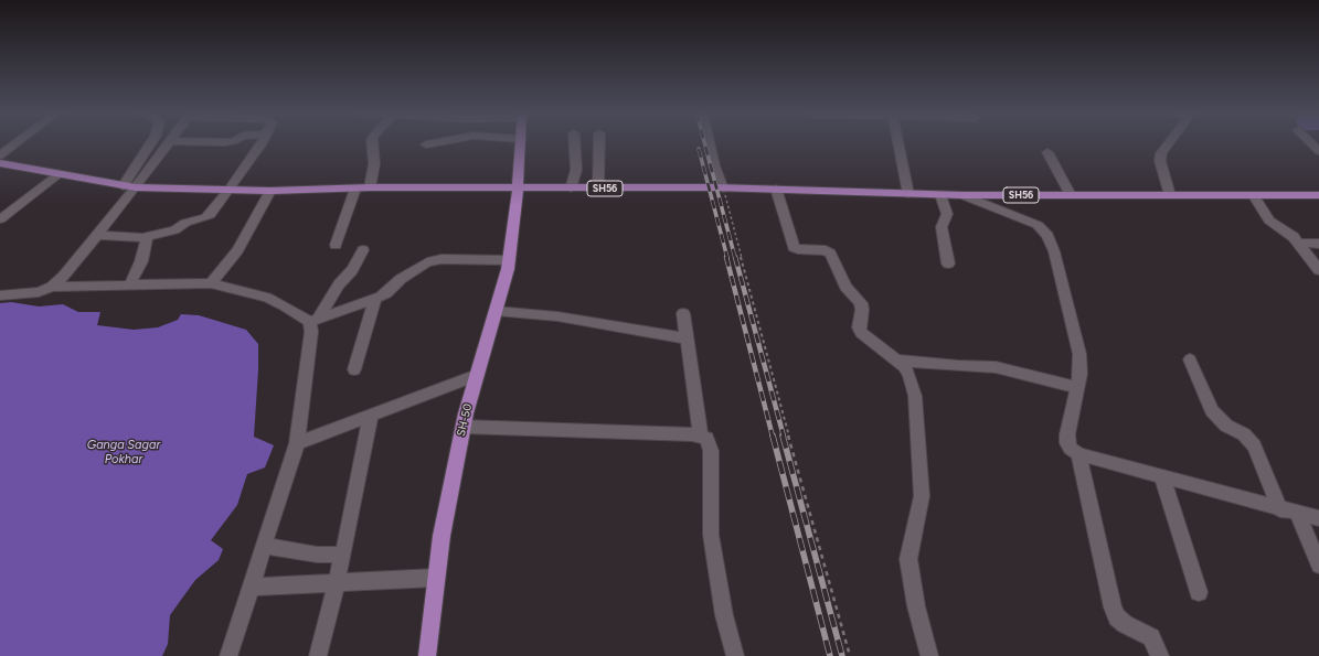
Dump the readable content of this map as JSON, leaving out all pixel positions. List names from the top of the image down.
{
  "streets": {
    "main road": ["SH56", "SH-50"]
  },
  "crossings": [
    ["SH56", "SH-50"]
  ],
  "water": ["Ganga Sagar Pokhar"]
}
